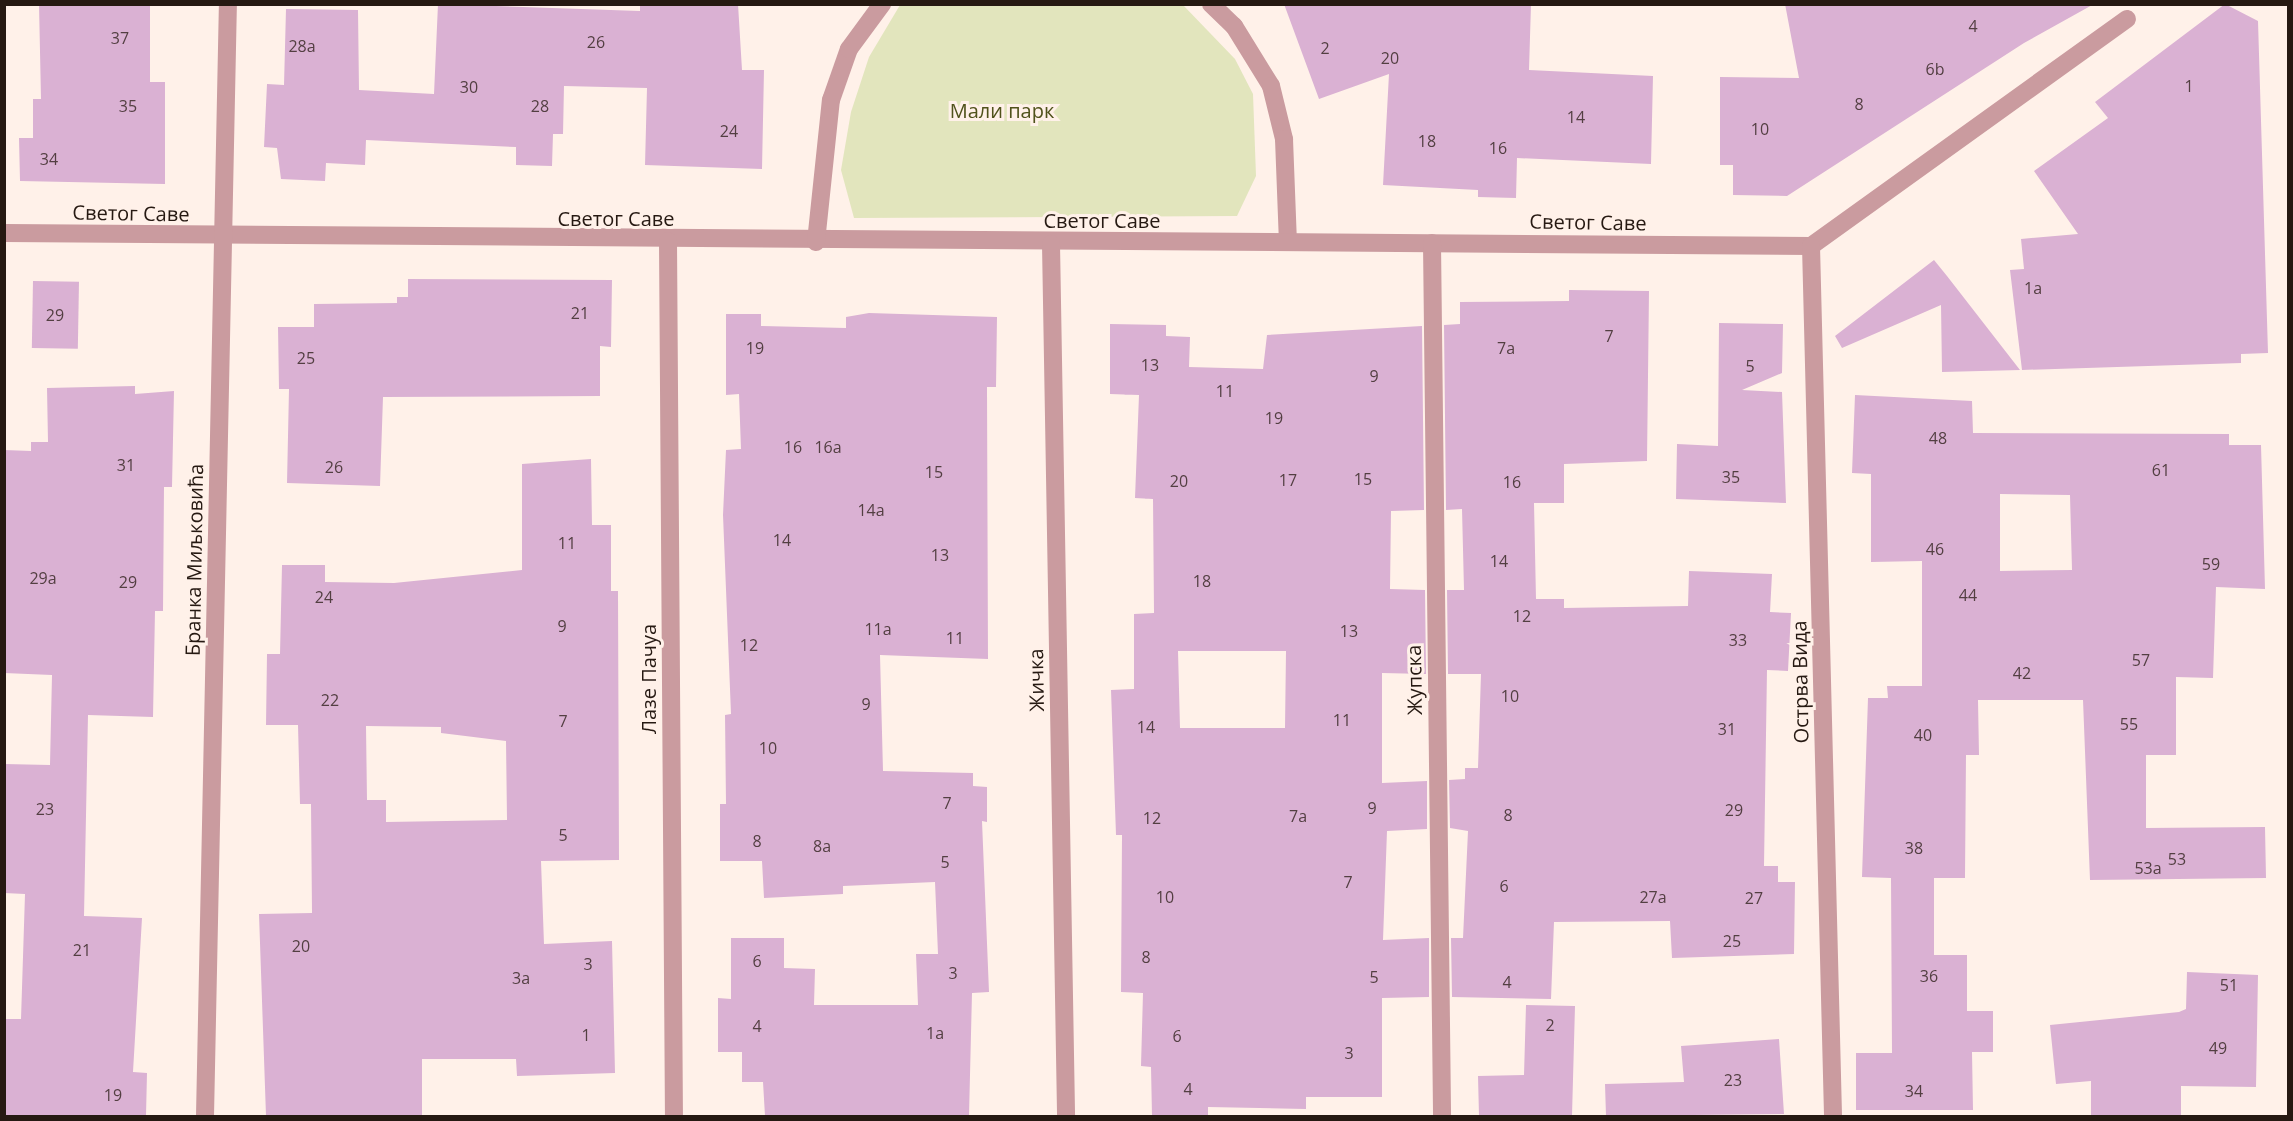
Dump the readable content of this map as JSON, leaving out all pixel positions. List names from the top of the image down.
{
  "streets": {
    "street": [
      "Светог Саве",
      "Бранка Миљковића",
      "Лазе Пачуа",
      "Жичка",
      "Жупска",
      "Острва Вида"
    ]
  },
  "crossings": [
    ["Светог Саве", "Бранка Миљковића"],
    ["Светог Саве", "Лазе Пачуа"],
    ["Светог Саве", "Жичка"],
    ["Светог Саве", "Жупска"],
    ["Светог Саве", "Острва Вида"]
  ],
  "parks": ["Мали парк"],
  "house_numbers": [
    "4",
    "37",
    "26",
    "28a",
    "2",
    "20",
    "6b",
    "1",
    "30",
    "8",
    "35",
    "28",
    "14",
    "10",
    "24",
    "18",
    "16",
    "34",
    "1a",
    "21",
    "29",
    "7",
    "19",
    "7a",
    "25",
    "13",
    "5",
    "9",
    "11",
    "19",
    "48",
    "16",
    "16a",
    "31",
    "26",
    "61",
    "15",
    "35",
    "15",
    "17",
    "20",
    "16",
    "14a",
    "14",
    "11",
    "46",
    "13",
    "14",
    "59",
    "29a",
    "18",
    "29",
    "44",
    "24",
    "12",
    "9",
    "11a",
    "13",
    "11",
    "33",
    "12",
    "57",
    "42",
    "10",
    "22",
    "9",
    "11",
    "7",
    "55",
    "14",
    "31",
    "40",
    "10",
    "7",
    "9",
    "23",
    "29",
    "8",
    "7a",
    "12",
    "5",
    "8",
    "8a",
    "38",
    "53",
    "5",
    "53a",
    "7",
    "6",
    "10",
    "27a",
    "27",
    "25",
    "20",
    "21",
    "8",
    "6",
    "3",
    "3",
    "36",
    "5",
    "3a",
    "4",
    "51",
    "2",
    "4",
    "1a",
    "1",
    "6",
    "49",
    "3",
    "23",
    "4",
    "34",
    "19"
  ]
}
